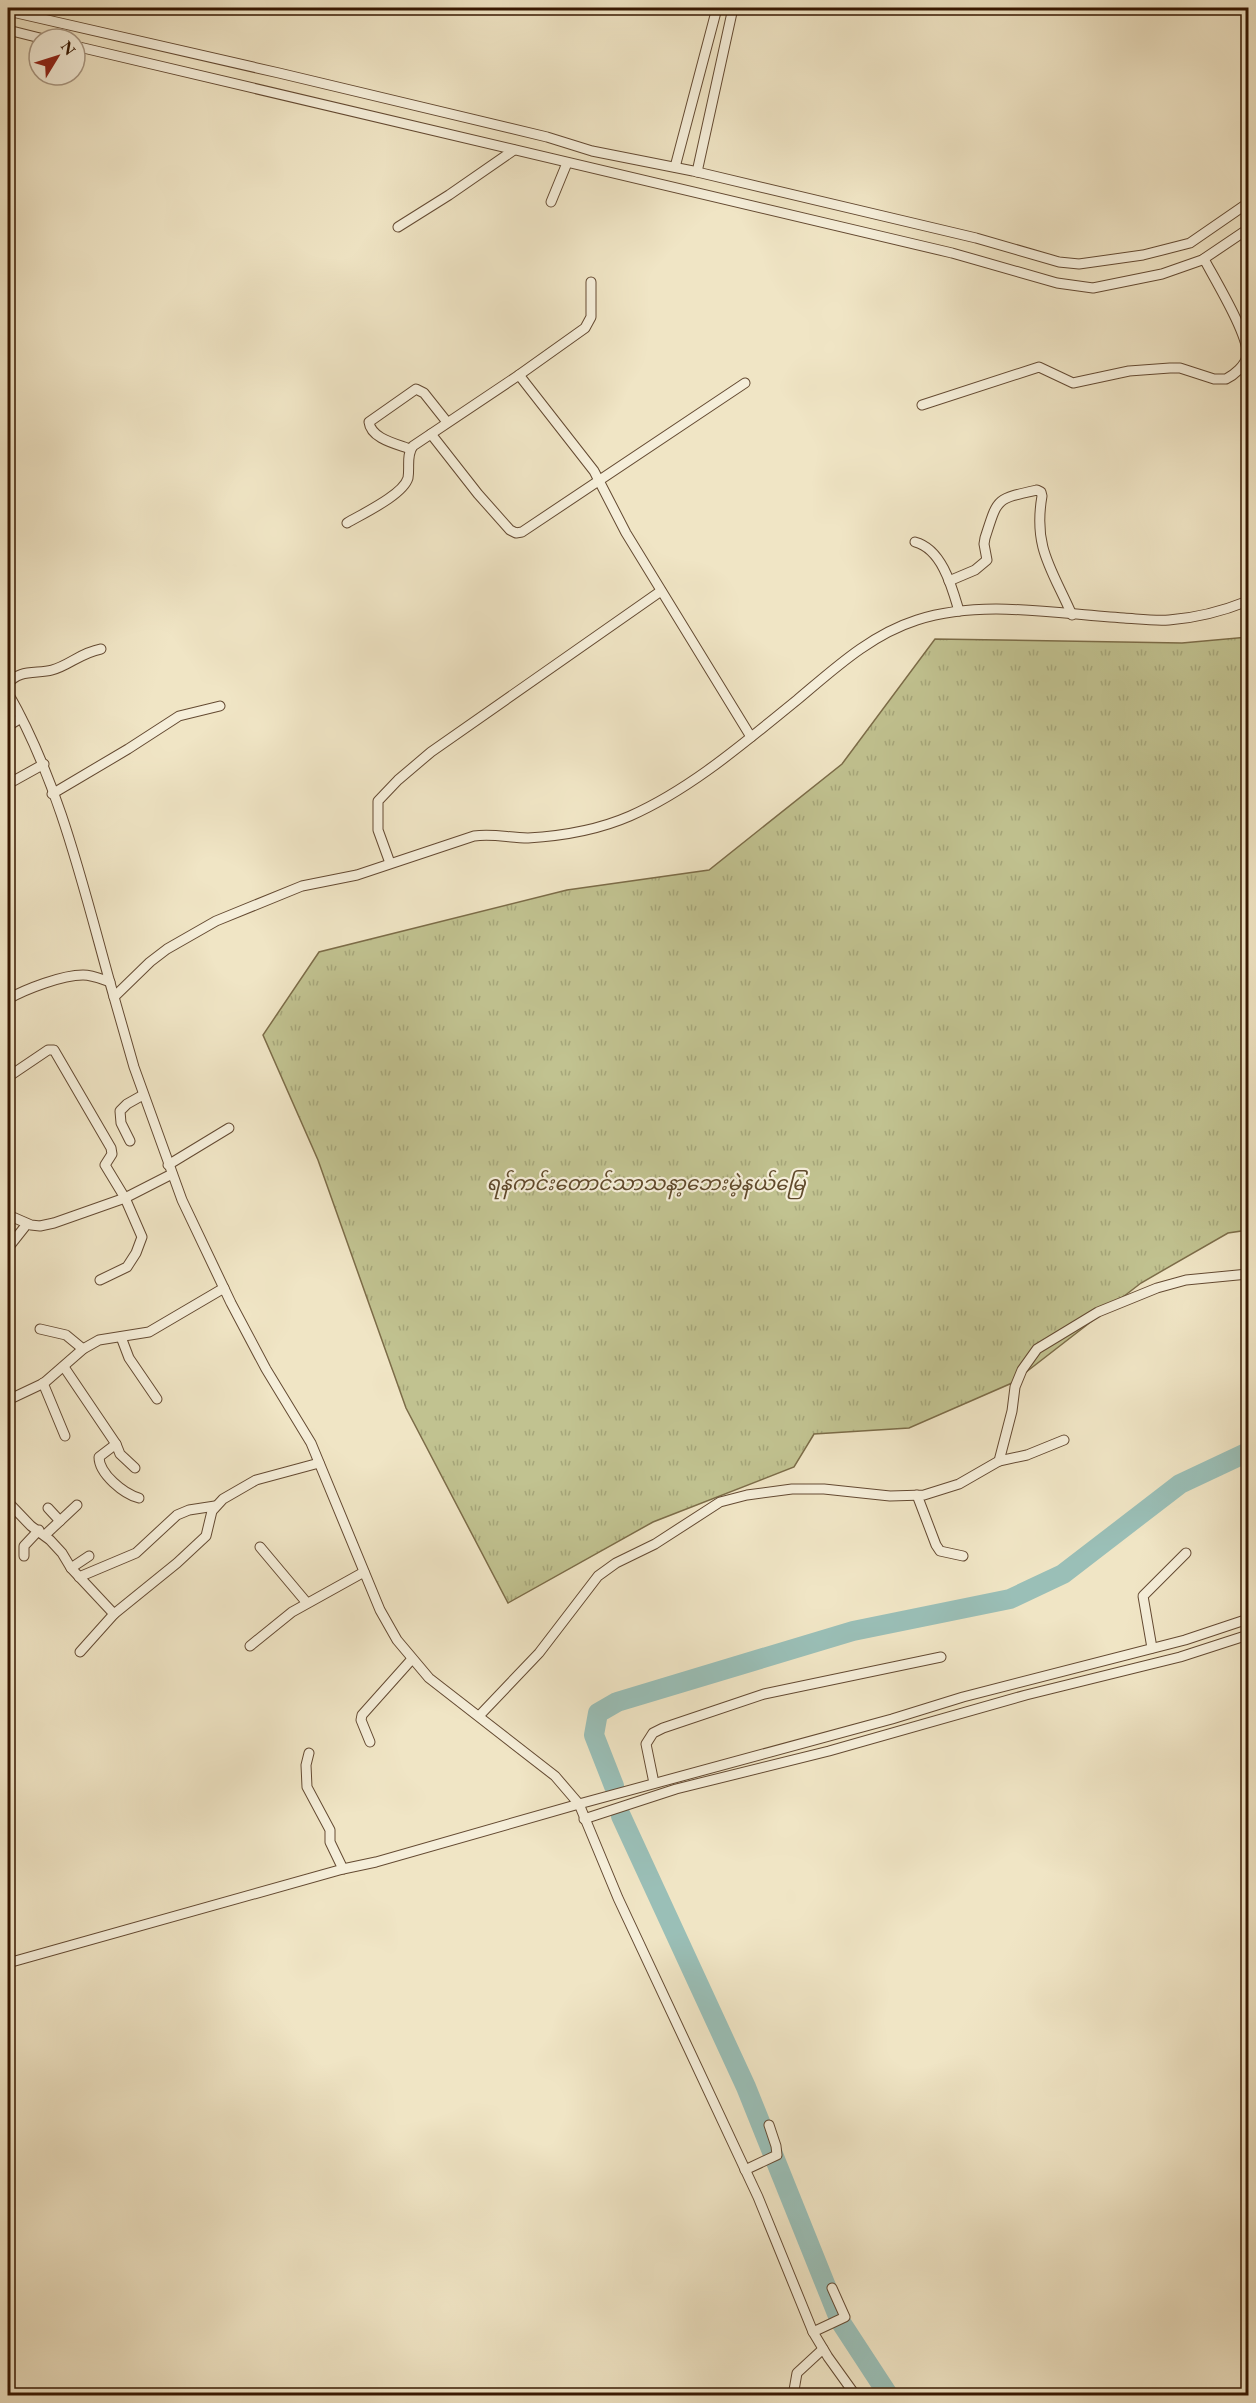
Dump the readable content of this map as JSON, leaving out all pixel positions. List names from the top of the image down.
{
  "parks": ["ရန်ကင်းတောင်သာသနာ့ဘေးမဲ့နယ်မြေ"],
  "north": "top right"
}
